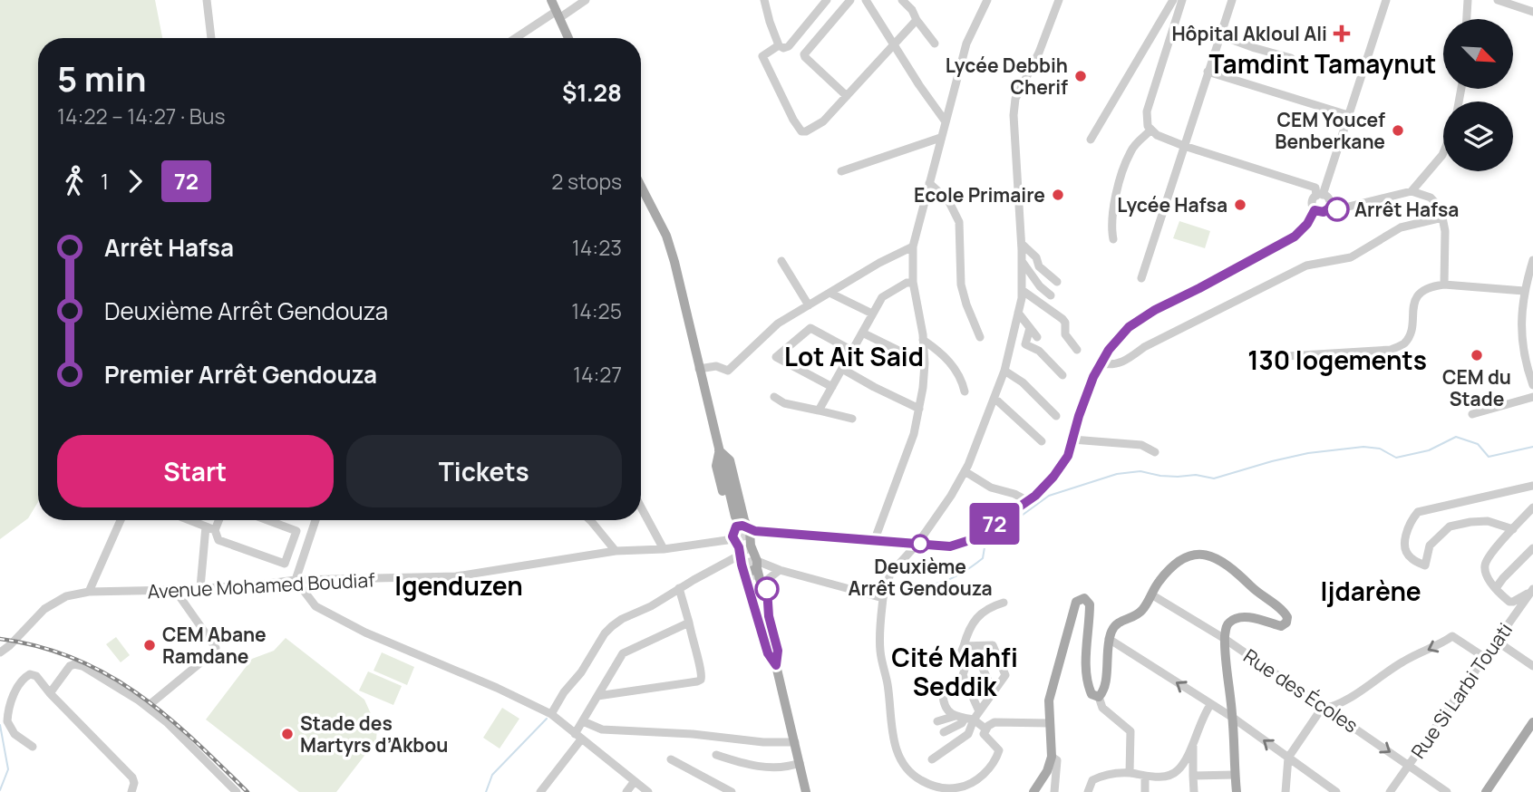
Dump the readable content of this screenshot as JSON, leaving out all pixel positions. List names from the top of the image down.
{
  "streets": {
    "street": ["Avenue Mohamed Boudiaf", "Rue des Écoles", "Rue Si Larbi Touati"]
  },
  "crossings": [
    ["Rue des Écoles", "Rue Si Larbi Touati"]
  ],
  "districts": [
    "Tamdint Tamaynut",
    "Lot Ait Said",
    "130 logements",
    "Igenduzen",
    "Ijdarène",
    "Cité Mahfi Seddik"
  ],
  "places": {
    "health": ["Hôpital Akloul Ali"],
    "other": [
      "Lycée Debbih Cherif",
      "CEM Youcef Benberkane",
      "Ecole Primaire",
      "Lycée Hafsa",
      "Arrêt Hafsa",
      "CEM du Stade",
      "Deuxième Arrêt Gendouza",
      "CEM Abane Ramdane",
      "Stade des Martyrs d’Akbou"
    ]
  },
  "lines": ["bus line 72"],
  "north": "bottom right",
  "page": {
    "on_map": "72",
    "heading": ["5 min", "14:22 – 14:27 · Bus", "$1.28"],
    "legs": ["1", "72", "2 stops"],
    "list": [
      {
        "name": "Arrêt Hafsa",
        "value": "14:23"
      },
      {
        "name": "Deuxième Arrêt Gendouza",
        "value": "14:25"
      },
      {
        "name": "Premier Arrêt Gendouza",
        "value": "14:27"
      }
    ],
    "buttons": ["Start", "Tickets"]
  }
}
